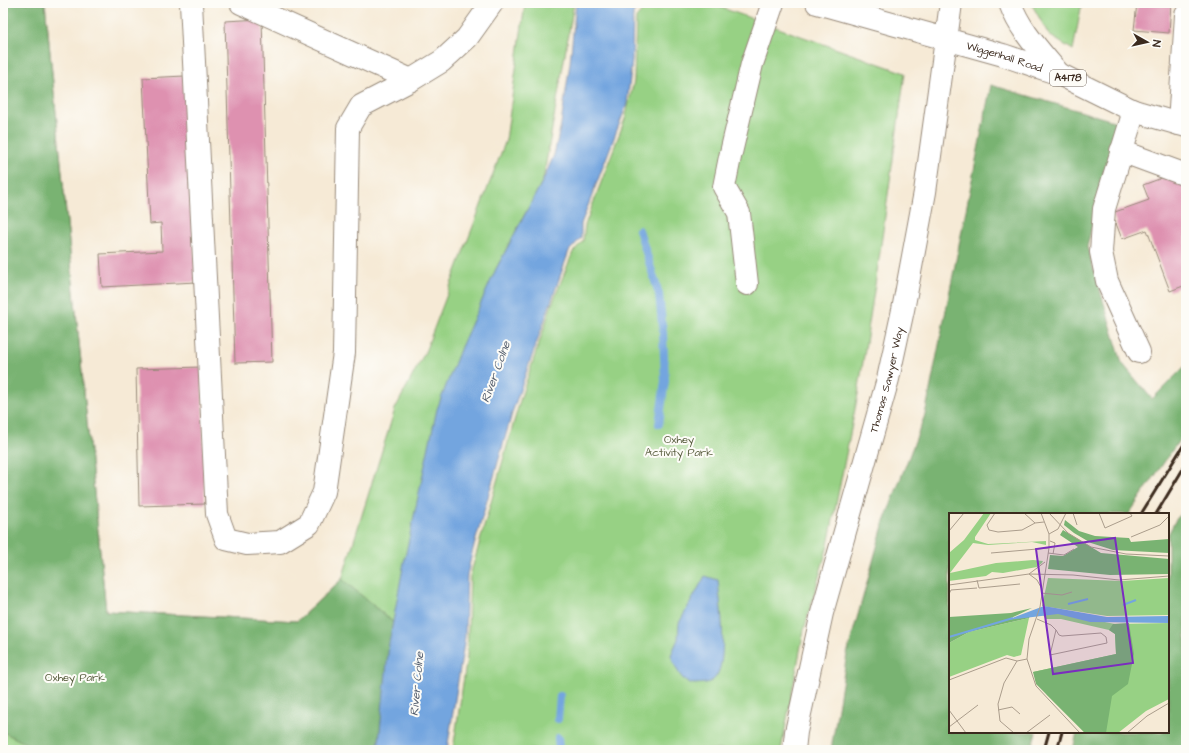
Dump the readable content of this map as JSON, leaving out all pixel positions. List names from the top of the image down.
{
  "streets": {
    "street": ["Wiggenhall Road", "A4178", "Thomas Sawyer Way"]
  },
  "crossings": [
    ["Wiggenhall Road", "Thomas Sawyer Way"]
  ],
  "water": ["River Colne"],
  "parks": ["Oxhey Activity Park", "Oxhey Park"],
  "north": "right"
}
